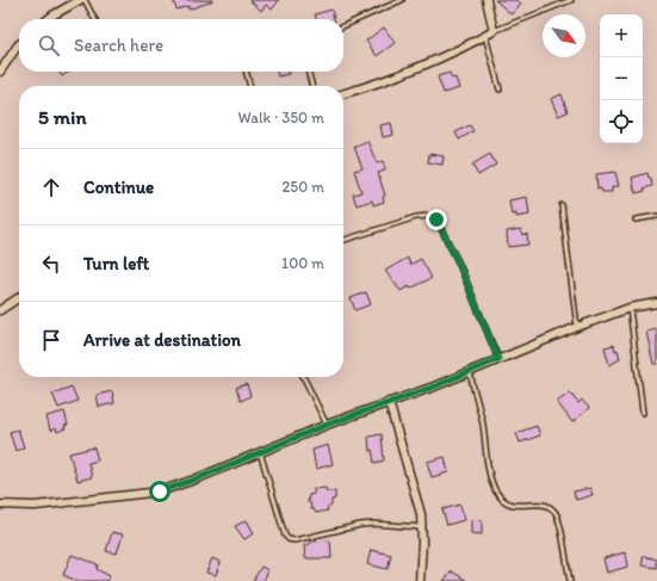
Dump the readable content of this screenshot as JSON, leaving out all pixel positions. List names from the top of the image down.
{
  "north": "bottom right",
  "page": {
    "map_buttons": ["+", "−"],
    "search": "Search here",
    "heading": ["5 min", "Walk · 350 m"],
    "list": [
      ["Continue", "250 m"],
      ["Turn left", "100 m"],
      "Arrive at destination"
    ]
  }
}
